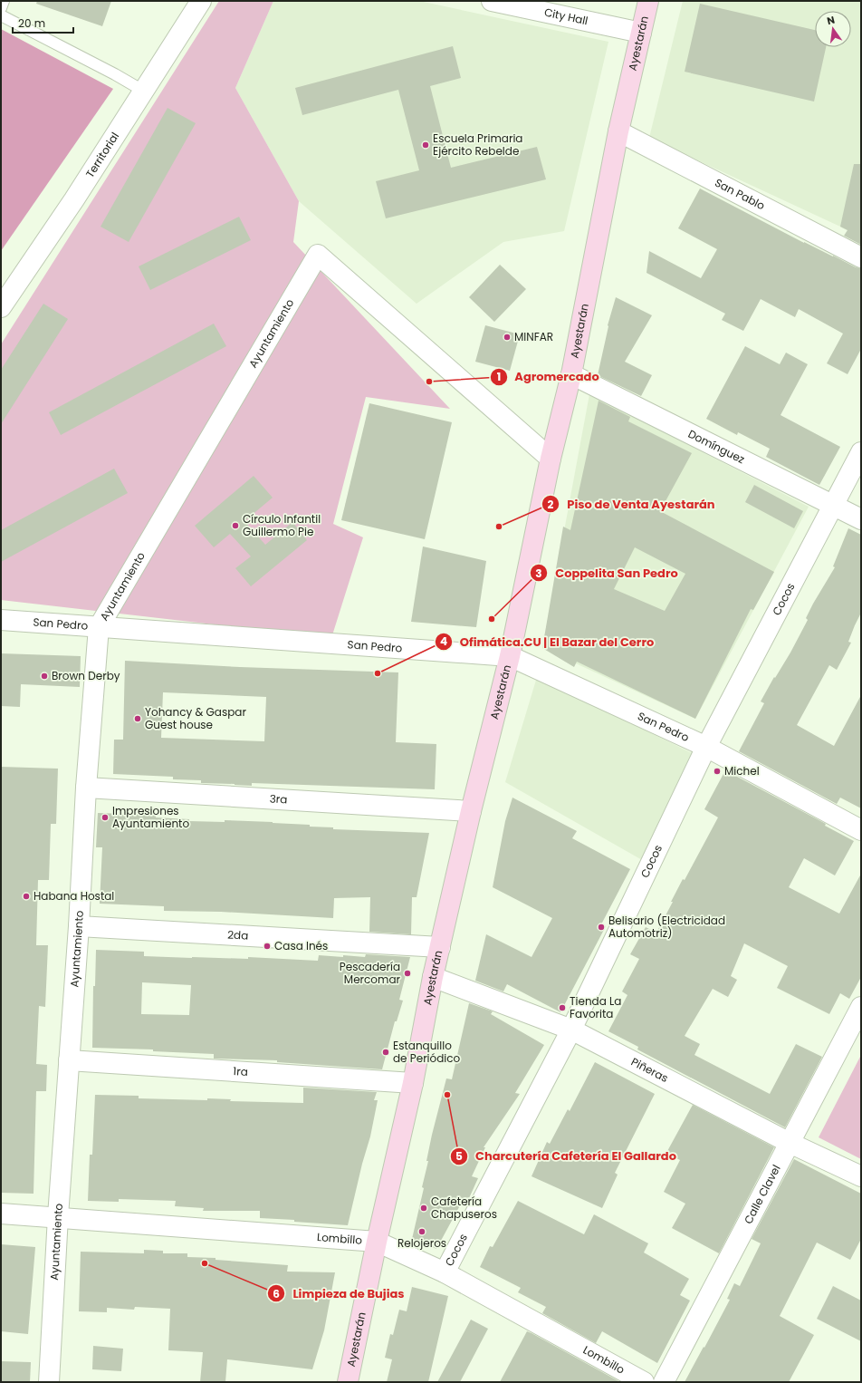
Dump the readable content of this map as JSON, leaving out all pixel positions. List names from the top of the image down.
{
  "streets": {
    "main road": ["Ayestarán"],
    "street": [
      "City Hall",
      "Territorial",
      "San Pablo",
      "Ayuntamiento",
      "Domínguez",
      "Cocos",
      "San Pedro",
      "3ra",
      "2da",
      "Piñeras",
      "1ra",
      "Calle Clavel",
      "Lombillo"
    ]
  },
  "crossings": [
    ["City Hall", "Ayestarán"],
    ["Ayestarán", "San Pablo"],
    ["Ayestarán", "Ayuntamiento"],
    ["Ayestarán", "Domínguez"],
    ["Ayestarán", "San Pedro"],
    ["Ayestarán", "3ra"],
    ["Ayestarán", "2da"],
    ["Ayestarán", "Piñeras"],
    ["Ayestarán", "1ra"],
    ["Ayestarán", "Lombillo"],
    ["Ayuntamiento", "San Pedro"],
    ["Ayuntamiento", "3ra"],
    ["Ayuntamiento", "2da"],
    ["Ayuntamiento", "1ra"],
    ["Ayuntamiento", "Lombillo"],
    ["Domínguez", "Cocos"],
    ["Cocos", "San Pedro"],
    ["Cocos", "Piñeras"],
    ["Cocos", "Lombillo"],
    ["Piñeras", "Calle Clavel"]
  ],
  "places": [
    "Escuela Primaria Ejército Rebelde",
    "MINFAR",
    "Agromercado",
    "Círculo Infantil Guillermo Pie",
    "Piso de Venta Ayestarán",
    "Coppelita San Pedro",
    "Ofimática.CU | El Bazar del Cerro",
    "Brown Derby",
    "Yohancy & Gaspar Guest house",
    "Michel",
    "Impresiones Ayuntamiento",
    "Habana Hostal",
    "Belisario (Electricidad Automotriz)",
    "Casa Inés",
    "Pescadería Mercomar",
    "Tienda La Favorita",
    "Estanquillo de Periódico",
    "Charcutería Cafetería El Gallardo",
    "Cafetería Chapuseros",
    "Relojeros",
    "Limpieza de Bujias"
  ],
  "scale_bar": "20 m",
  "north": "top"
}
